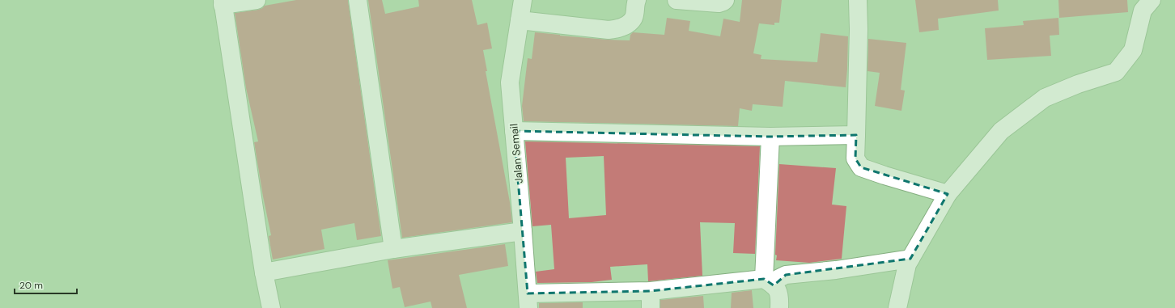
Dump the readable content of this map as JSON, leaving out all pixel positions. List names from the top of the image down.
{
  "streets": {
    "street": ["Jalan Semail"]
  },
  "scale_bar": "20 m"
}
